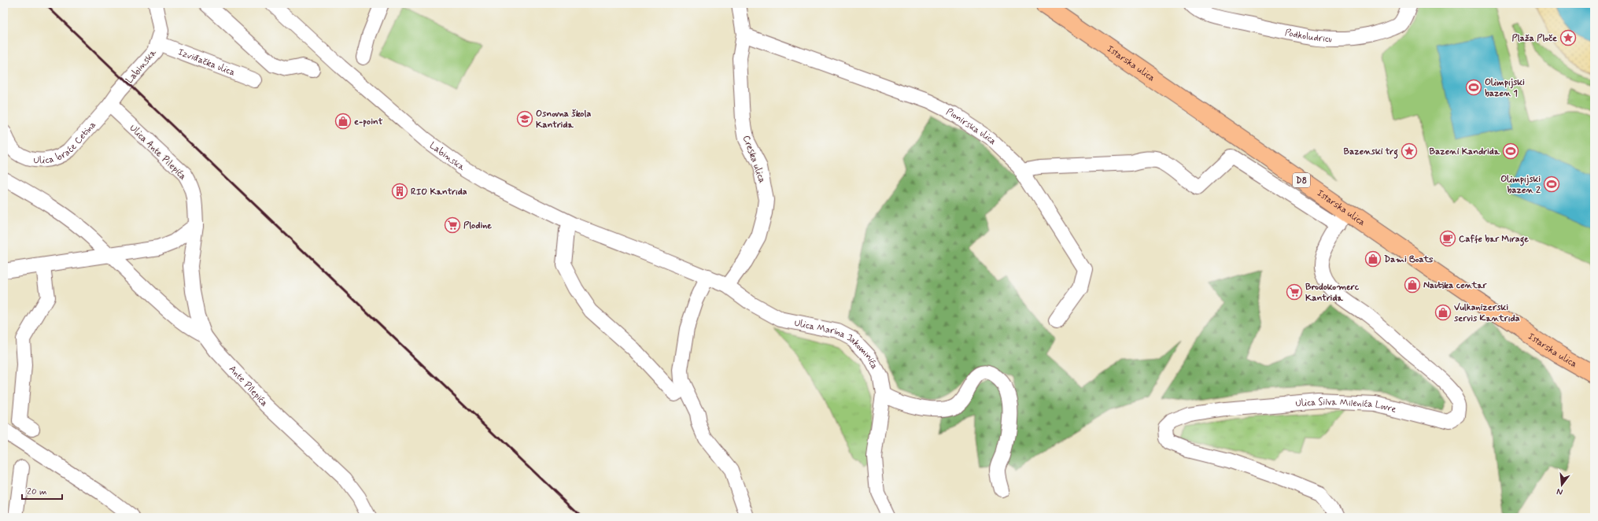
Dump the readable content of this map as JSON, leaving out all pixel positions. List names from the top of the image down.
{
  "streets": {
    "main road": ["Istarska ulica", "D8"],
    "street": [
      "Podkoludricu",
      "Izviđačka ulica",
      "Labinska",
      "Pionirska ulica",
      "Ulica braće Cetina",
      "Ulica Ante Pilepića",
      "Creska ulica",
      "Ulica Marina Jakominića",
      "Ante Pilepića",
      "Ulica Silva Milenića Lovre"
    ]
  },
  "crossings": [
    ["Izviđačka ulica", "Labinska"],
    ["Istarska ulica", "Pionirska ulica"],
    ["Istarska ulica", "Ulica Silva Milenića Lovre"],
    ["Labinska", "Ulica braće Cetina"],
    ["Labinska", "Ulica Ante Pilepića"],
    ["Labinska", "Ulica Marina Jakominića"],
    ["Pionirska ulica", "Creska ulica"],
    ["Ulica braće Cetina", "Ulica Ante Pilepića"],
    ["Ulica Ante Pilepića", "Ante Pilepića"],
    ["Creska ulica", "Ulica Marina Jakominića"]
  ],
  "places": {
    "place": ["Plaža Ploče", "Bazenski trg"],
    "sports": ["Olimpijski bazen 1", "Bazeni Kandrida", "Olimpijski bazen 2"],
    "school or university": ["Osnovna škola Kantrida"],
    "shop": [
      "e-point",
      "Dami Boats",
      "Nautika centar",
      "Vulkanizerski servis Kantrida"
    ],
    "building": ["RIO Kantrida"],
    "supermarket": ["Plodine", "Brodokomerc Kantrida"],
    "cafe": ["Caffe bar Mirage"]
  },
  "scale_bar": "20 m",
  "north": "bottom"
}
